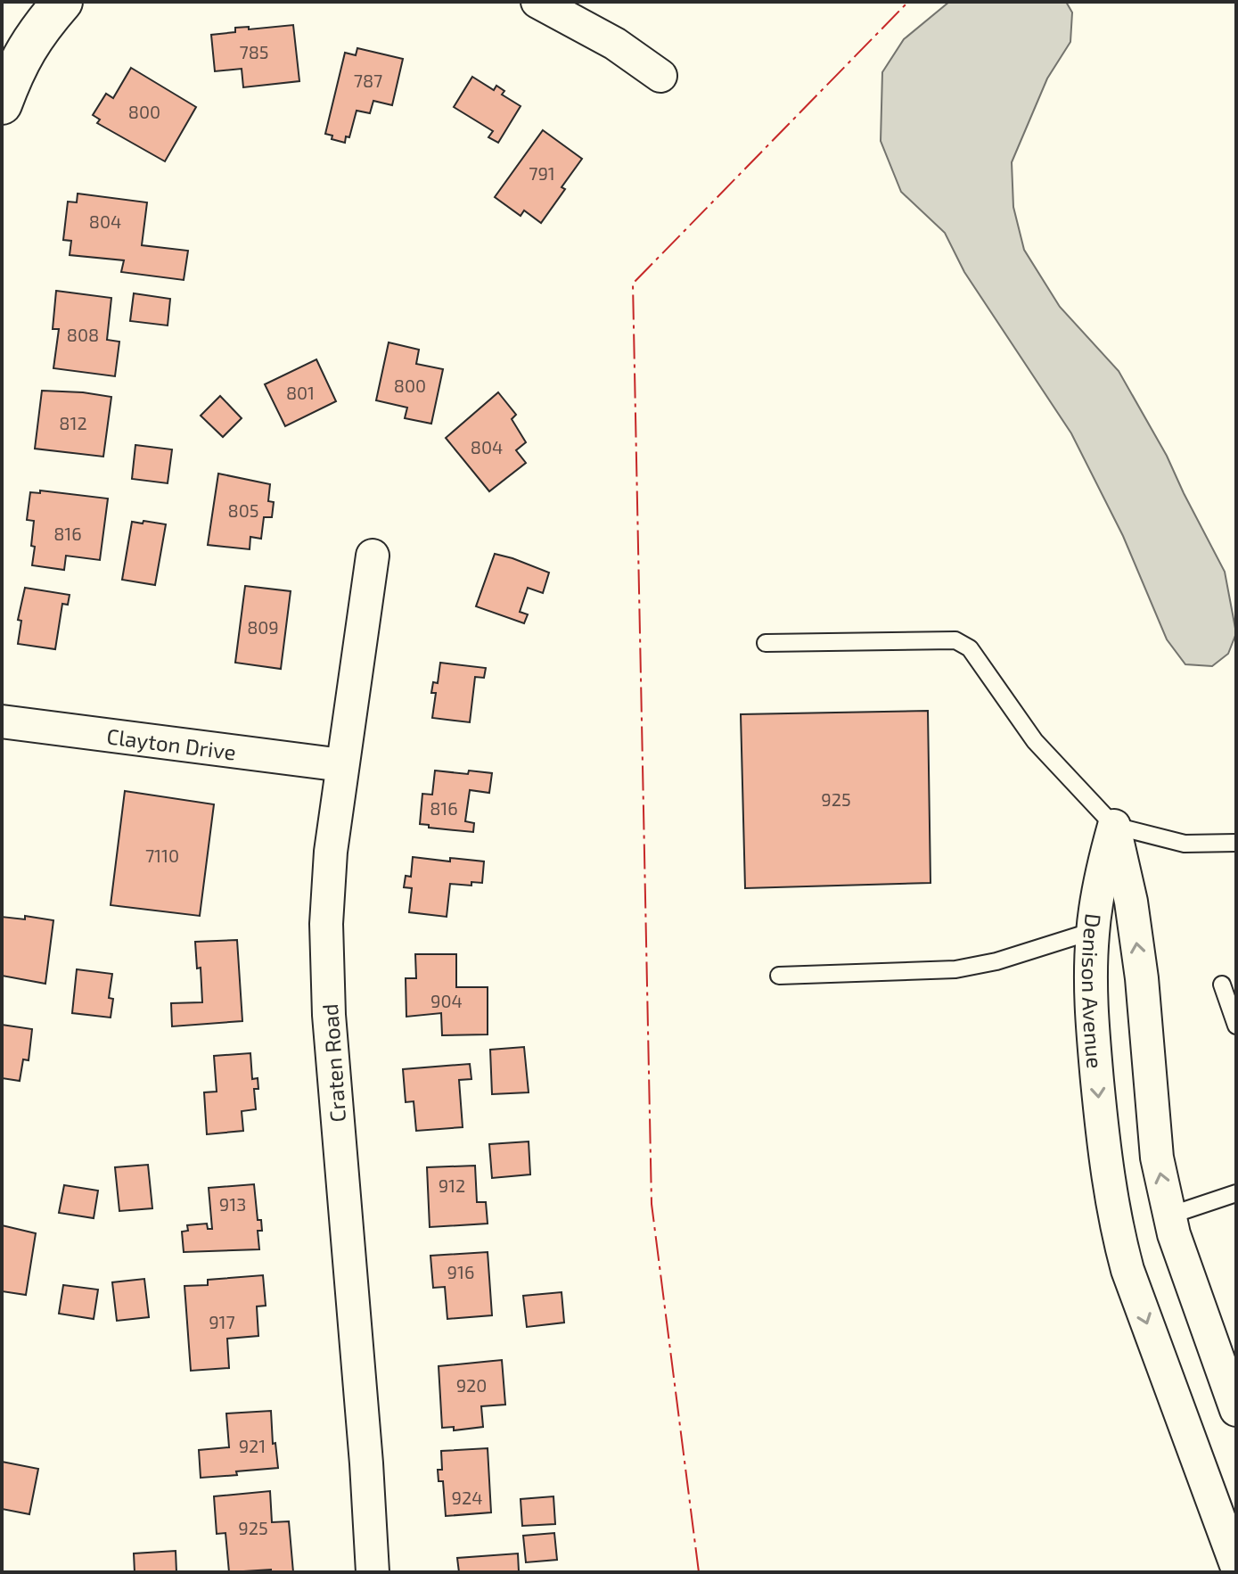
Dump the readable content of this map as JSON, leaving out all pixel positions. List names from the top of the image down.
{
  "streets": {
    "street": ["Clayton Drive", "Denison Avenue", "Craten Road"]
  },
  "crossings": [
    ["Clayton Drive", "Craten Road"]
  ],
  "house_numbers": [
    "785",
    "787",
    "800",
    "791",
    "804",
    "808",
    "800",
    "801",
    "812",
    "804",
    "805",
    "816",
    "809",
    "925",
    "816",
    "7110",
    "904",
    "912",
    "913",
    "916",
    "917",
    "920",
    "921",
    "924",
    "925"
  ]
}
